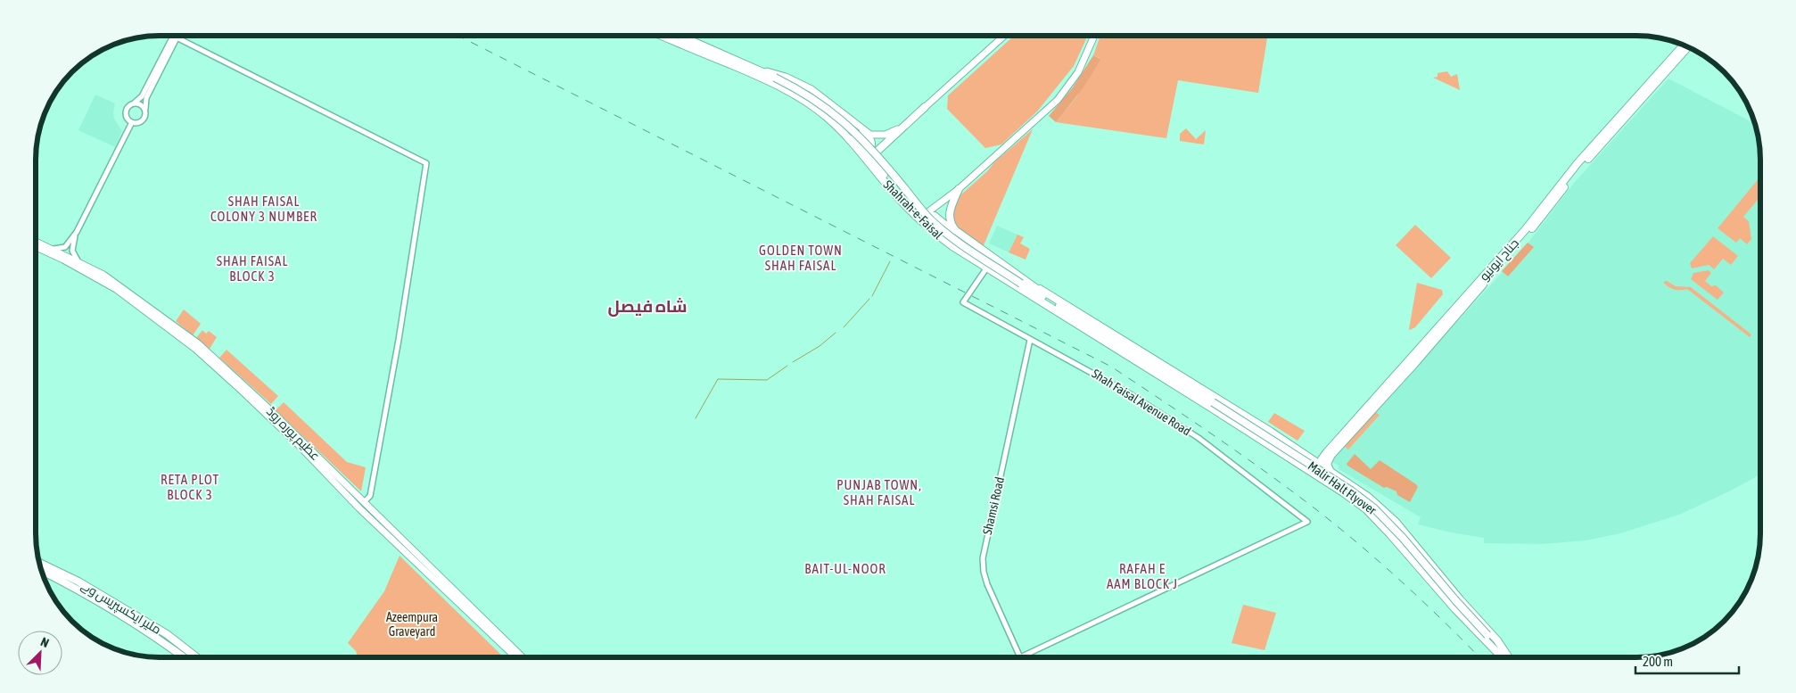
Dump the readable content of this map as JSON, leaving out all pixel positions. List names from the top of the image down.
{
  "streets": {
    "highway": [
      "Shahrah-e-Faisal",
      "جناح ایونیو",
      "Malir Halt Flyover",
      "ملیر ایکسپریس وے"
    ],
    "main road": ["عظیم پورہ روڈ"],
    "street": ["Shah Faisal Avenue Road", "Shamsi Road"]
  },
  "crossings": [
    ["Shahrah-e-Faisal", "Shah Faisal Avenue Road"],
    ["Shahrah-e-Faisal", "Malir Halt Flyover"],
    ["Shah Faisal Avenue Road", "Shamsi Road"]
  ],
  "districts": [
    "SHAH FAISAL COLONY 3 NUMBER",
    "GOLDEN TOWN SHAH FAISAL",
    "SHAH FAISAL BLOCK 3",
    "شاہ فیصل",
    "RETA PLOT BLOCK 3",
    "PUNJAB TOWN, SHAH FAISAL",
    "BAIT-UL-NOOR",
    "RAFAH E AAM BLOCK J"
  ],
  "parks": ["Azeempura Graveyard"],
  "scale_bar": "200 m",
  "north": "top right"
}
